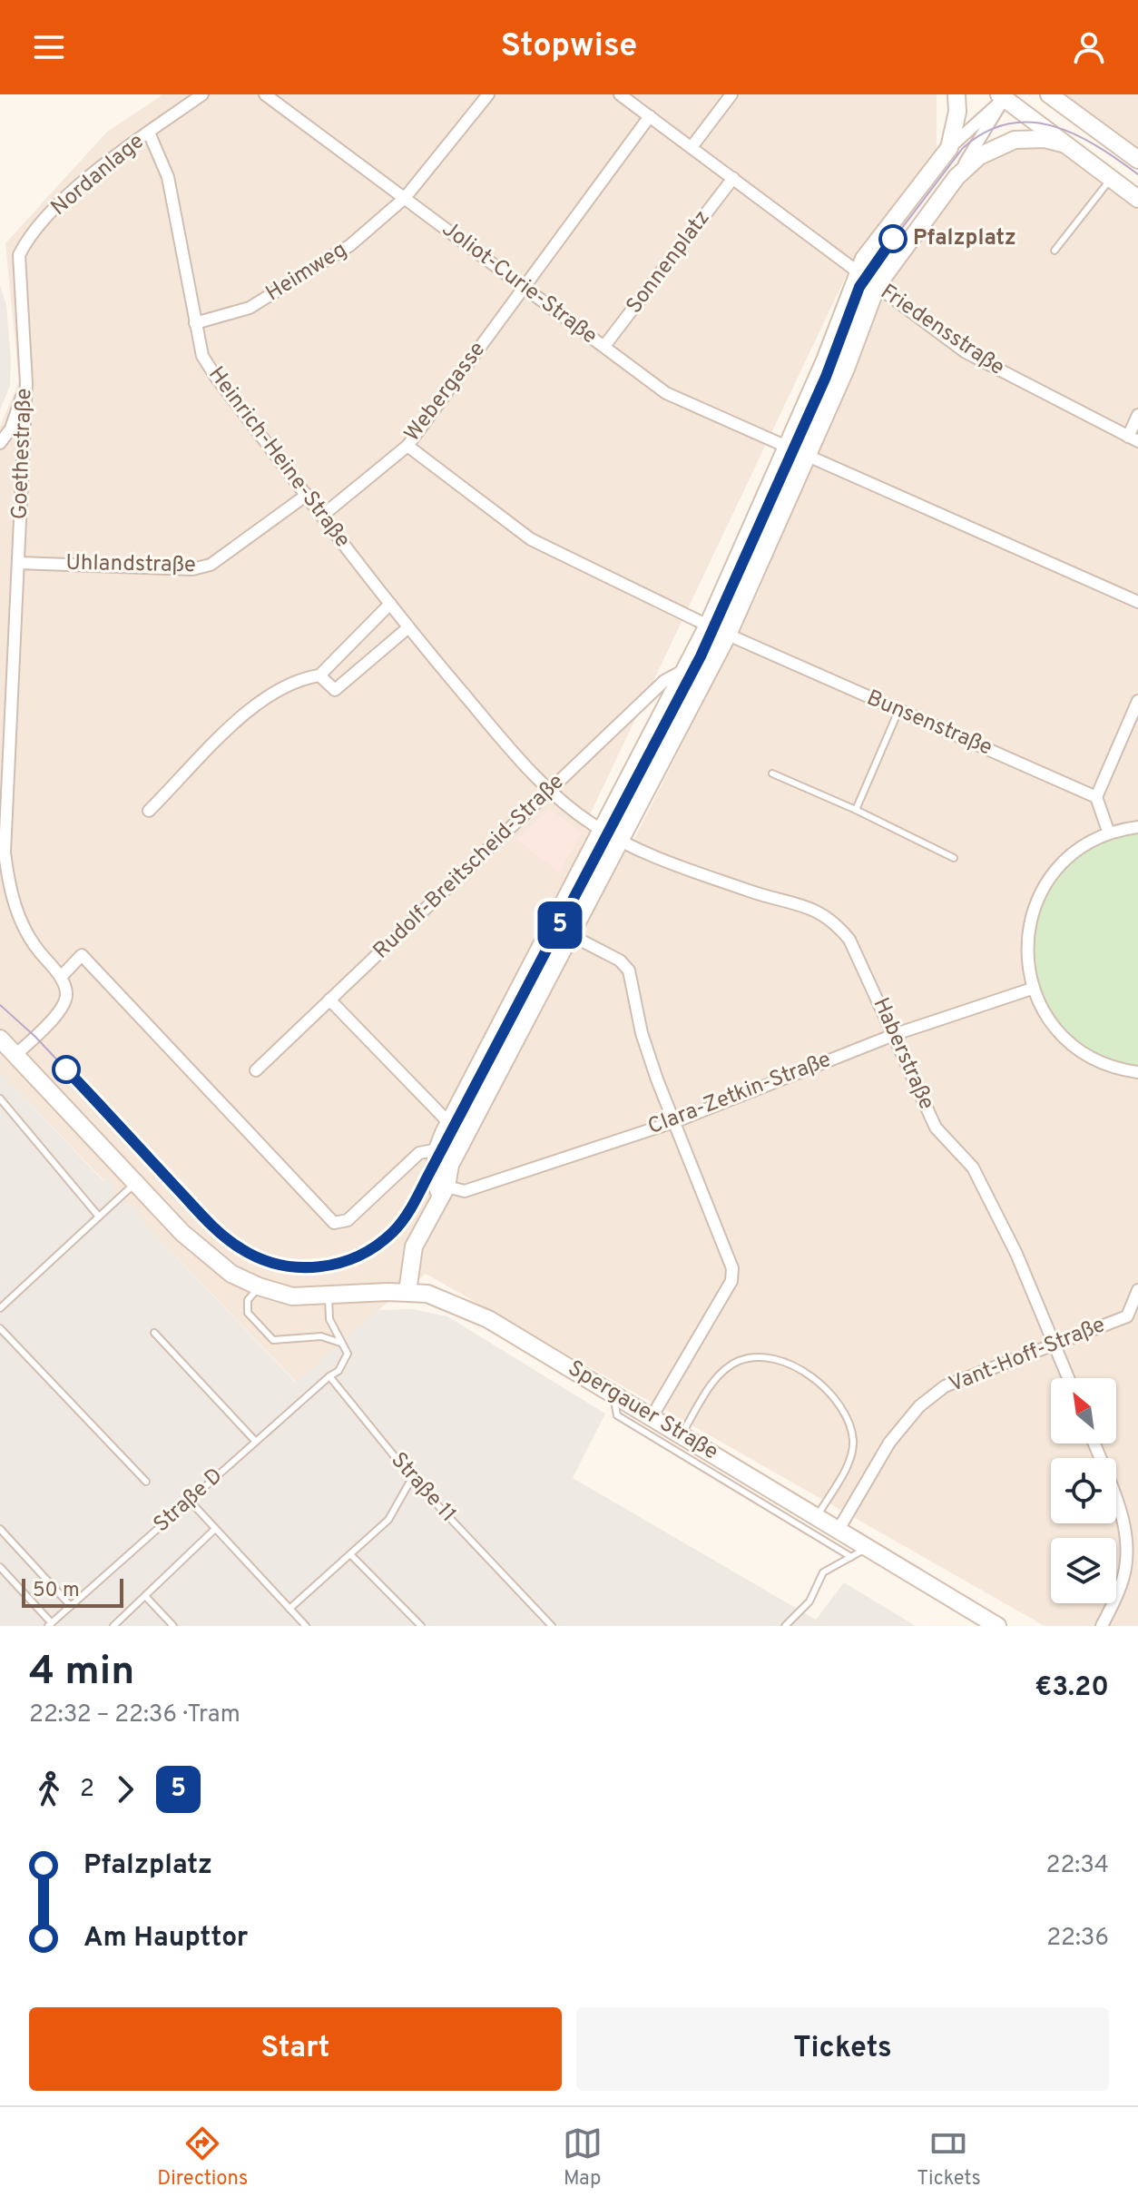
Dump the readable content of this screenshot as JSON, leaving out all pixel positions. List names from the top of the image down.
{
  "streets": {
    "street": [
      "Nordanlage",
      "Sonnenplatz",
      "Heimweg",
      "Joliot-Curie-Straße",
      "Friedensstraße",
      "Webergasse",
      "Goethestraße",
      "Heinrich-Heine-Straße",
      "Uhlandstraße",
      "Bunsenstraße",
      "Rudolf-Breitscheid-Straße",
      "Haberstraße",
      "Clara-Zetkin-Straße",
      "Vant-Hoff-Straße",
      "Spergauer Straße"
    ],
    "lane": ["Straße 11", "Straße D"]
  },
  "crossings": [
    ["Nordanlage", "Goethestraße"],
    ["Nordanlage", "Heinrich-Heine-Straße"],
    ["Sonnenplatz", "Joliot-Curie-Straße"],
    ["Sonnenplatz", "Friedensstraße"],
    ["Heimweg", "Joliot-Curie-Straße"],
    ["Heimweg", "Heinrich-Heine-Straße"],
    ["Joliot-Curie-Straße", "Webergasse"],
    ["Webergasse", "Heinrich-Heine-Straße"],
    ["Goethestraße", "Uhlandstraße"],
    ["Heinrich-Heine-Straße", "Uhlandstraße"],
    ["Heinrich-Heine-Straße", "Rudolf-Breitscheid-Straße"],
    ["Heinrich-Heine-Straße", "Haberstraße"],
    ["Haberstraße", "Clara-Zetkin-Straße"],
    ["Haberstraße", "Vant-Hoff-Straße"],
    ["Vant-Hoff-Straße", "Spergauer Straße"],
    ["Straße 11", "Straße D"]
  ],
  "places": ["Pfalzplatz"],
  "lines": ["tram line 5"],
  "scale_bar": "50 m",
  "north": "top left",
  "page": {
    "header": "Stopwise",
    "on_map": "5",
    "scale": "50 m",
    "heading": ["4 min", "22:32 – 22:36 · Tram", "€3.20"],
    "legs": ["2", "5"],
    "list": [
      {
        "name": "Pfalzplatz",
        "value": "22:34"
      },
      {
        "name": "Am Haupttor",
        "value": "22:36"
      }
    ],
    "buttons": ["Start", "Tickets"],
    "tabs": ["Directions", "Map", "Tickets"]
  }
}
